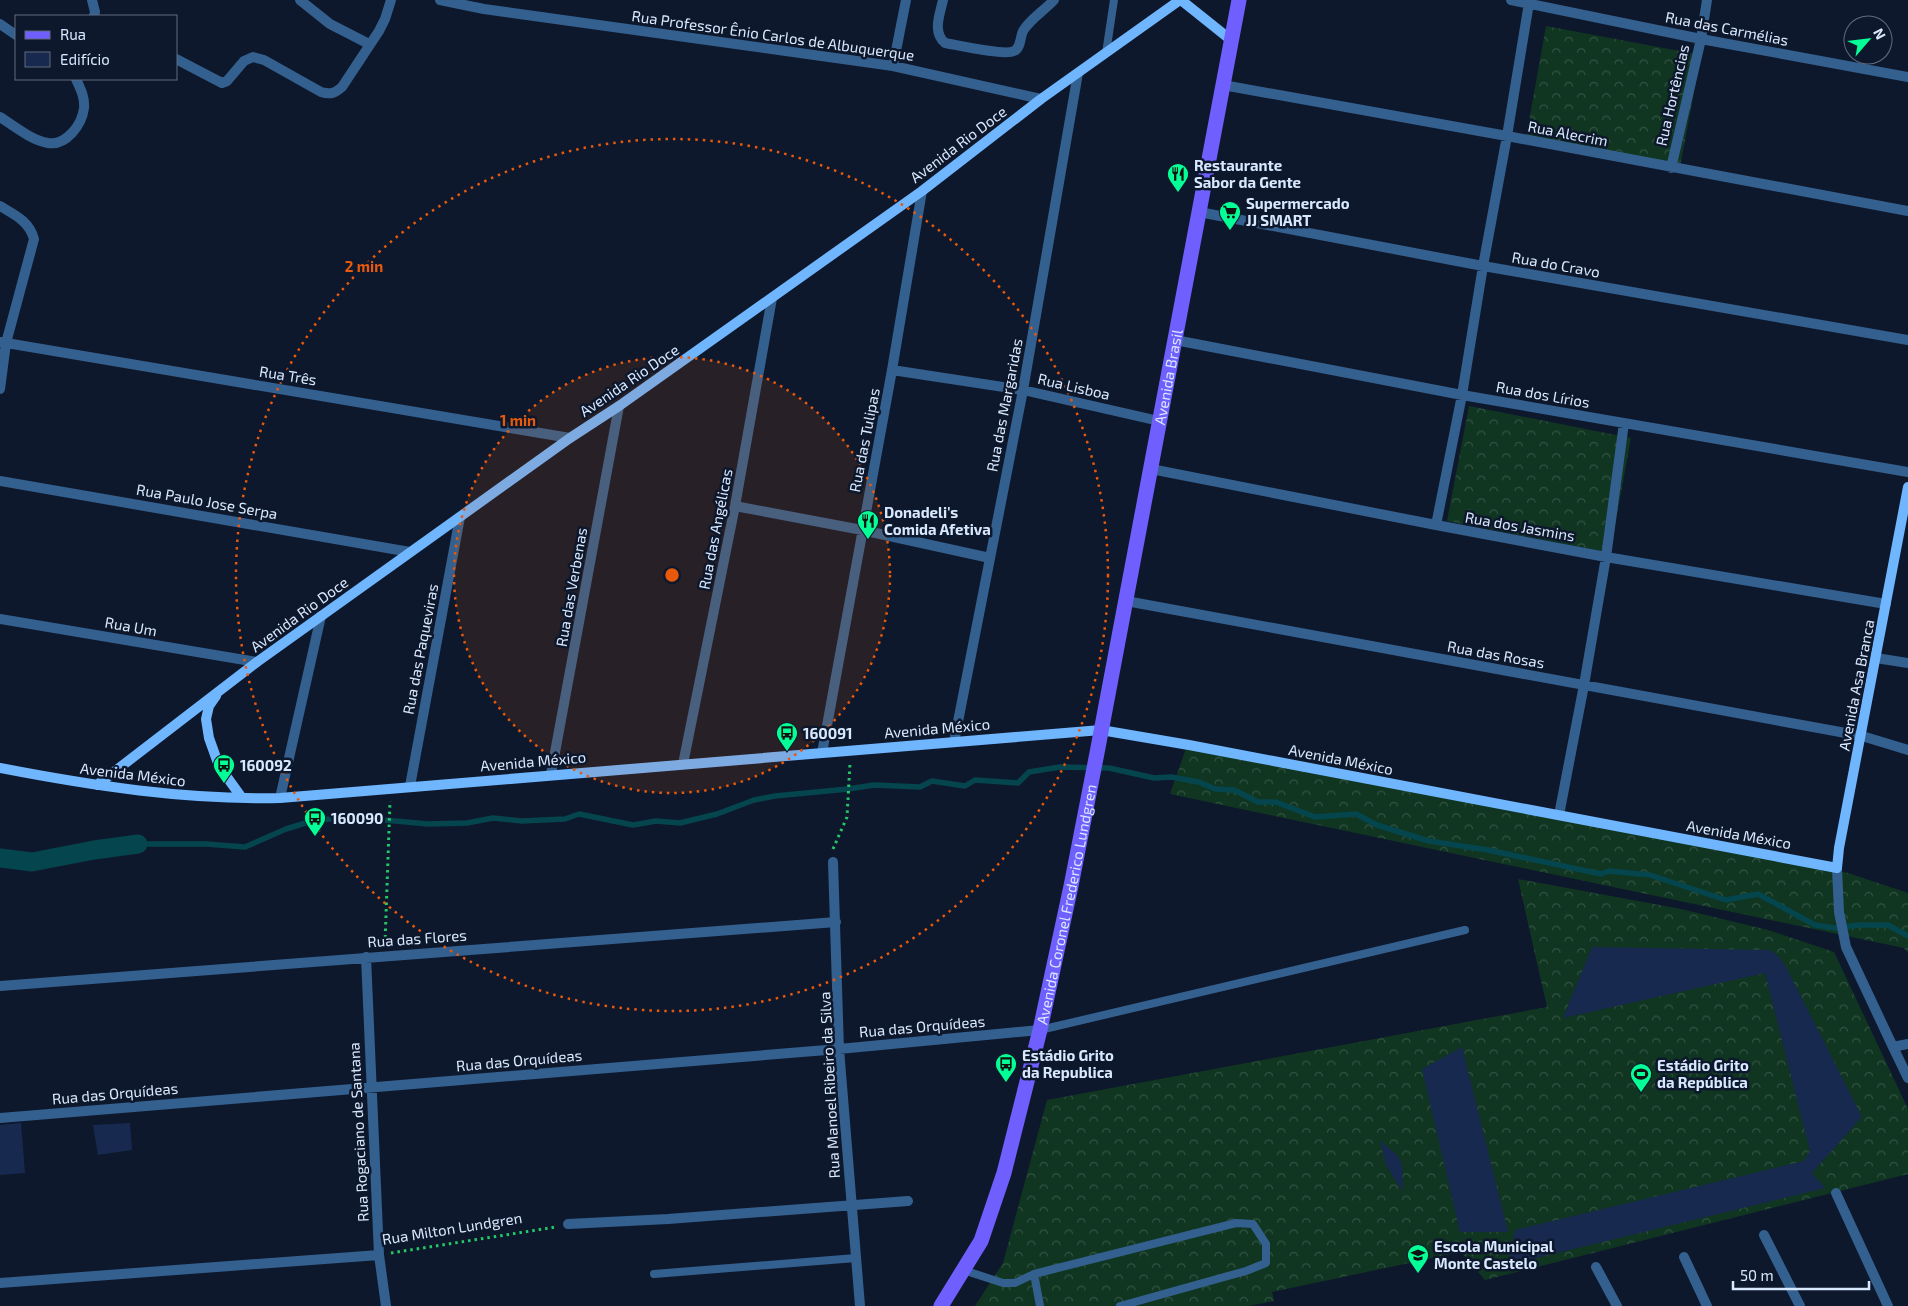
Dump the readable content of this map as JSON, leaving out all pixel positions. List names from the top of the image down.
{
  "streets": {
    "main road": ["Avenida Brasil", "Avenida Coronel Frederico Lundgren"],
    "street": [
      "Rua das Carmélias",
      "Rua Professor Ênio Carlos de Albuquerque",
      "Rua Hortências",
      "Rua Alecrim",
      "Avenida Rio Doce",
      "Rua do Cravo",
      "Rua Três",
      "Rua Lisboa",
      "Rua dos Lírios",
      "Rua das Margaridas",
      "Rua das Tulipas",
      "Rua Paulo Jose Serpa",
      "Rua dos Jasmins",
      "Rua das Angélicas",
      "Rua das Verbenas",
      "Rua Um",
      "Rua das Paqueviras",
      "Rua das Rosas",
      "Avenida Asa Branca",
      "Avenida México",
      "Rua das Flores",
      "Rua das Orquídeas",
      "Rua Manoel Ribeiro da Silva",
      "Rua Rogaciano de Santana",
      "Rua Milton Lundgren"
    ]
  },
  "crossings": [
    ["Rua das Carmélias", "Rua Hortências"],
    ["Rua Professor Ênio Carlos de Albuquerque", "Avenida Rio Doce"],
    ["Rua Hortências", "Rua Alecrim"],
    ["Rua Alecrim", "Avenida Brasil"],
    ["Avenida Rio Doce", "Rua Três"],
    ["Avenida Rio Doce", "Avenida Brasil"],
    ["Avenida Rio Doce", "Rua das Margaridas"],
    ["Avenida Rio Doce", "Rua das Tulipas"],
    ["Avenida Rio Doce", "Rua Paulo Jose Serpa"],
    ["Avenida Rio Doce", "Rua das Angélicas"],
    ["Avenida Rio Doce", "Rua das Verbenas"],
    ["Avenida Rio Doce", "Rua Um"],
    ["Avenida Rio Doce", "Rua das Paqueviras"],
    ["Avenida Rio Doce", "Avenida México"],
    ["Rua do Cravo", "Avenida Brasil"],
    ["Avenida Brasil", "Rua Lisboa"],
    ["Avenida Brasil", "Rua dos Lírios"],
    ["Avenida Brasil", "Rua dos Jasmins"],
    ["Avenida Brasil", "Rua das Rosas"],
    ["Avenida Brasil", "Avenida México"],
    ["Avenida Brasil", "Avenida Coronel Frederico Lundgren"],
    ["Rua Lisboa", "Rua das Margaridas"],
    ["Rua Lisboa", "Rua das Tulipas"],
    ["Rua das Margaridas", "Avenida México"],
    ["Rua das Tulipas", "Avenida México"],
    ["Rua dos Jasmins", "Avenida Asa Branca"],
    ["Rua das Angélicas", "Avenida México"],
    ["Rua das Verbenas", "Avenida México"],
    ["Rua das Paqueviras", "Avenida México"],
    ["Rua das Rosas", "Avenida Asa Branca"],
    ["Avenida Asa Branca", "Avenida México"],
    ["Avenida Coronel Frederico Lundgren", "Rua das Orquídeas"],
    ["Rua das Flores", "Rua Manoel Ribeiro da Silva"],
    ["Rua das Flores", "Rua Rogaciano de Santana"],
    ["Rua das Orquídeas", "Rua Manoel Ribeiro da Silva"],
    ["Rua das Orquídeas", "Rua Rogaciano de Santana"],
    ["Rua Rogaciano de Santana", "Rua Milton Lundgren"]
  ],
  "places": {
    "restaurant": ["Restaurante Sabor da Gente", "Donadeli's Comida Afetiva"],
    "supermarket": ["Supermercado JJ SMART"],
    "bus stop": [
      "160091",
      "160092",
      "160090",
      "Estádio Grito da Republica"
    ],
    "sports": ["Estádio Grito da República"],
    "school or university": ["Escola Municipal Monte Castelo"]
  },
  "legend": ["Rua", "Edifício"],
  "scale_bar": "50 m",
  "north": "top right",
  "rings": ["2 min", "1 min"]
}
